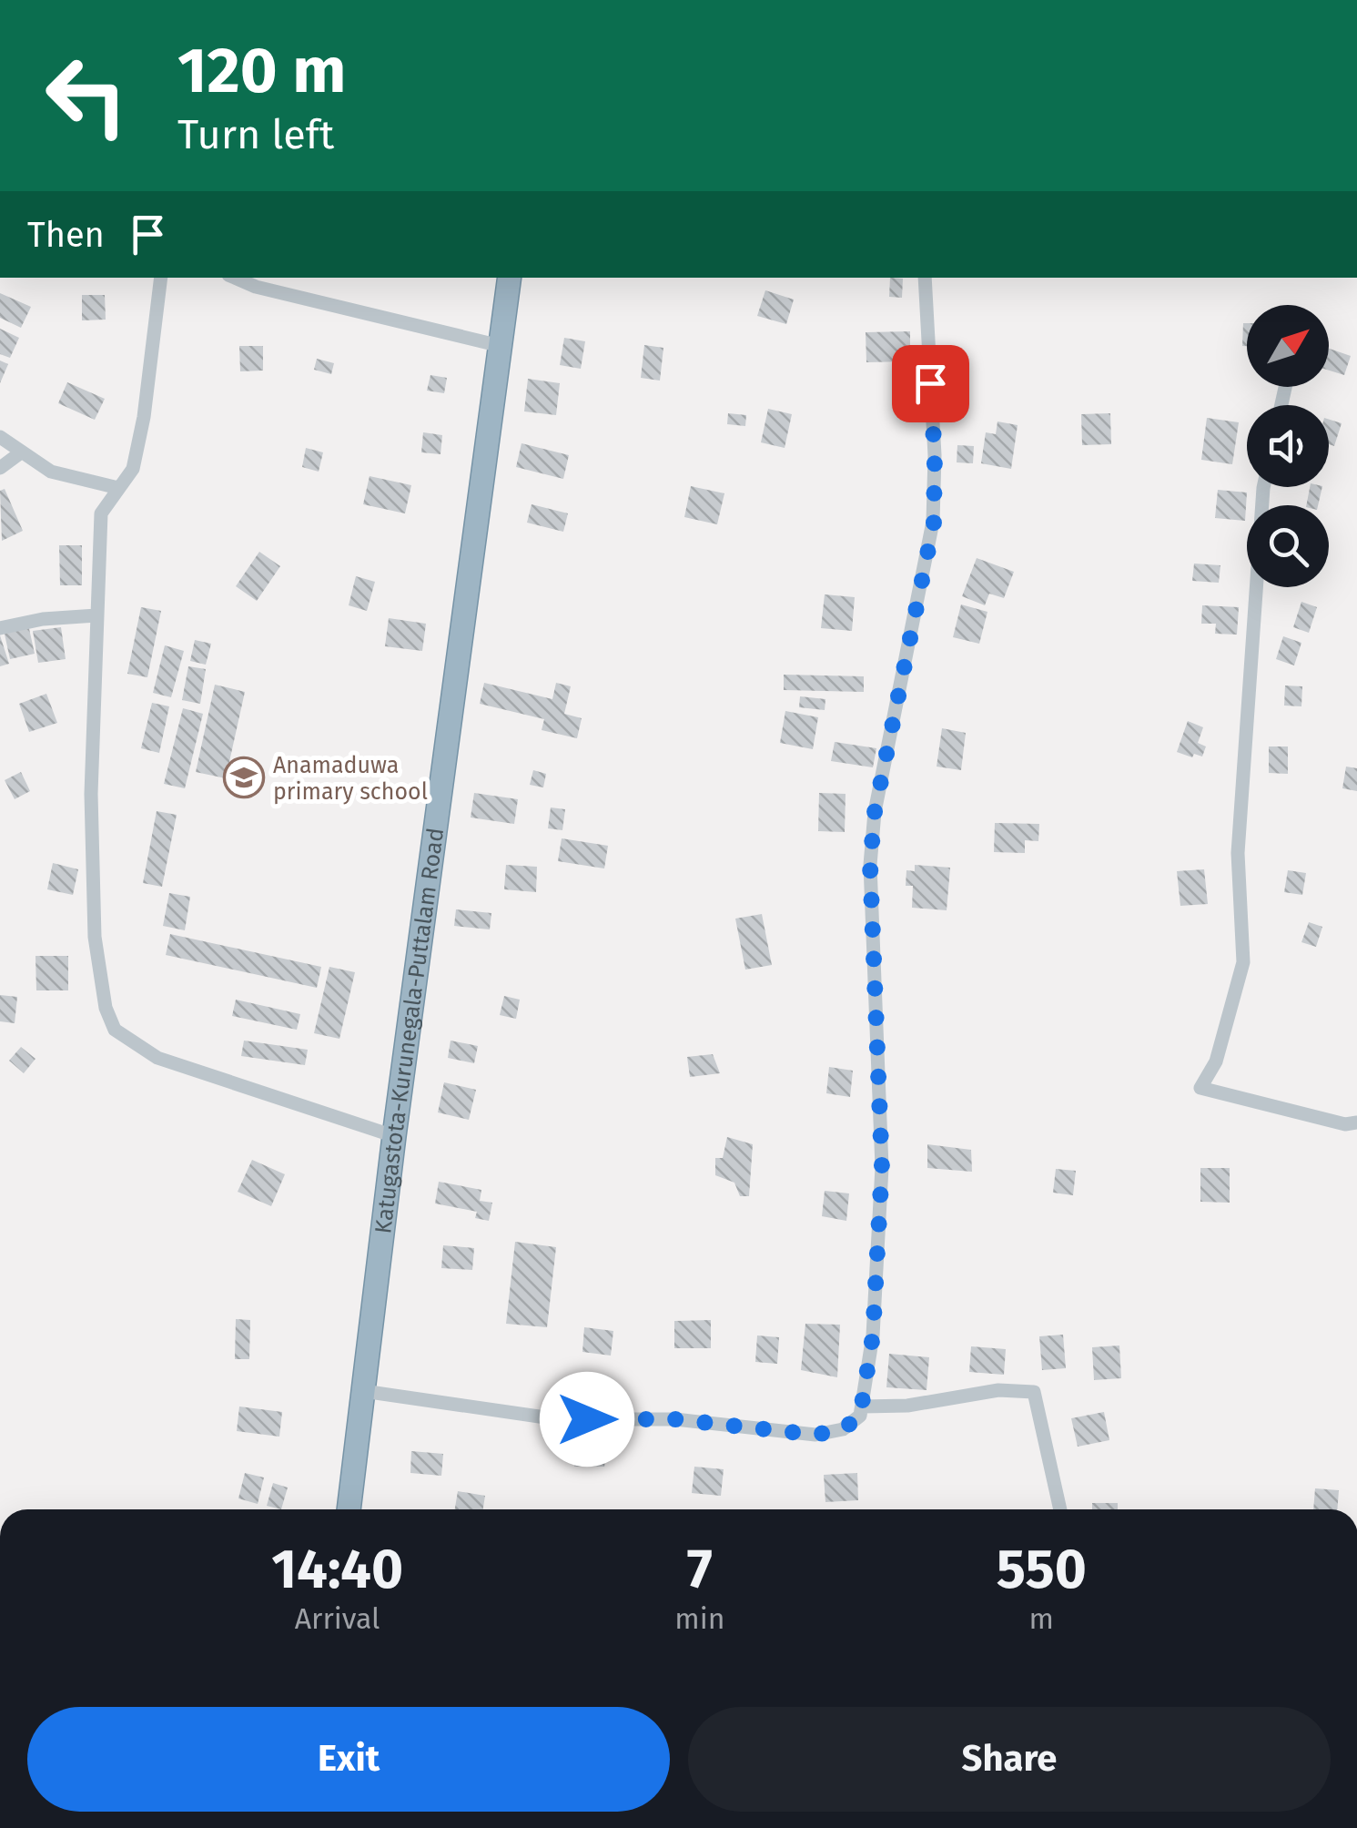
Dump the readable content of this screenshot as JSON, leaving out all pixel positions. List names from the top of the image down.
{
  "streets": {
    "highway": ["Katugastota-Kurunegala-Puttalam Road"]
  },
  "places": {
    "school or university": ["Anamaduwa primary school"]
  },
  "north": "top right",
  "page": {
    "turn": ["120 m", "Turn left"],
    "then": "Then",
    "eta": [
      "14:40",
      "Arrival",
      "7",
      "min",
      "550",
      "m"
    ],
    "buttons": ["Exit", "Share"]
  }
}
